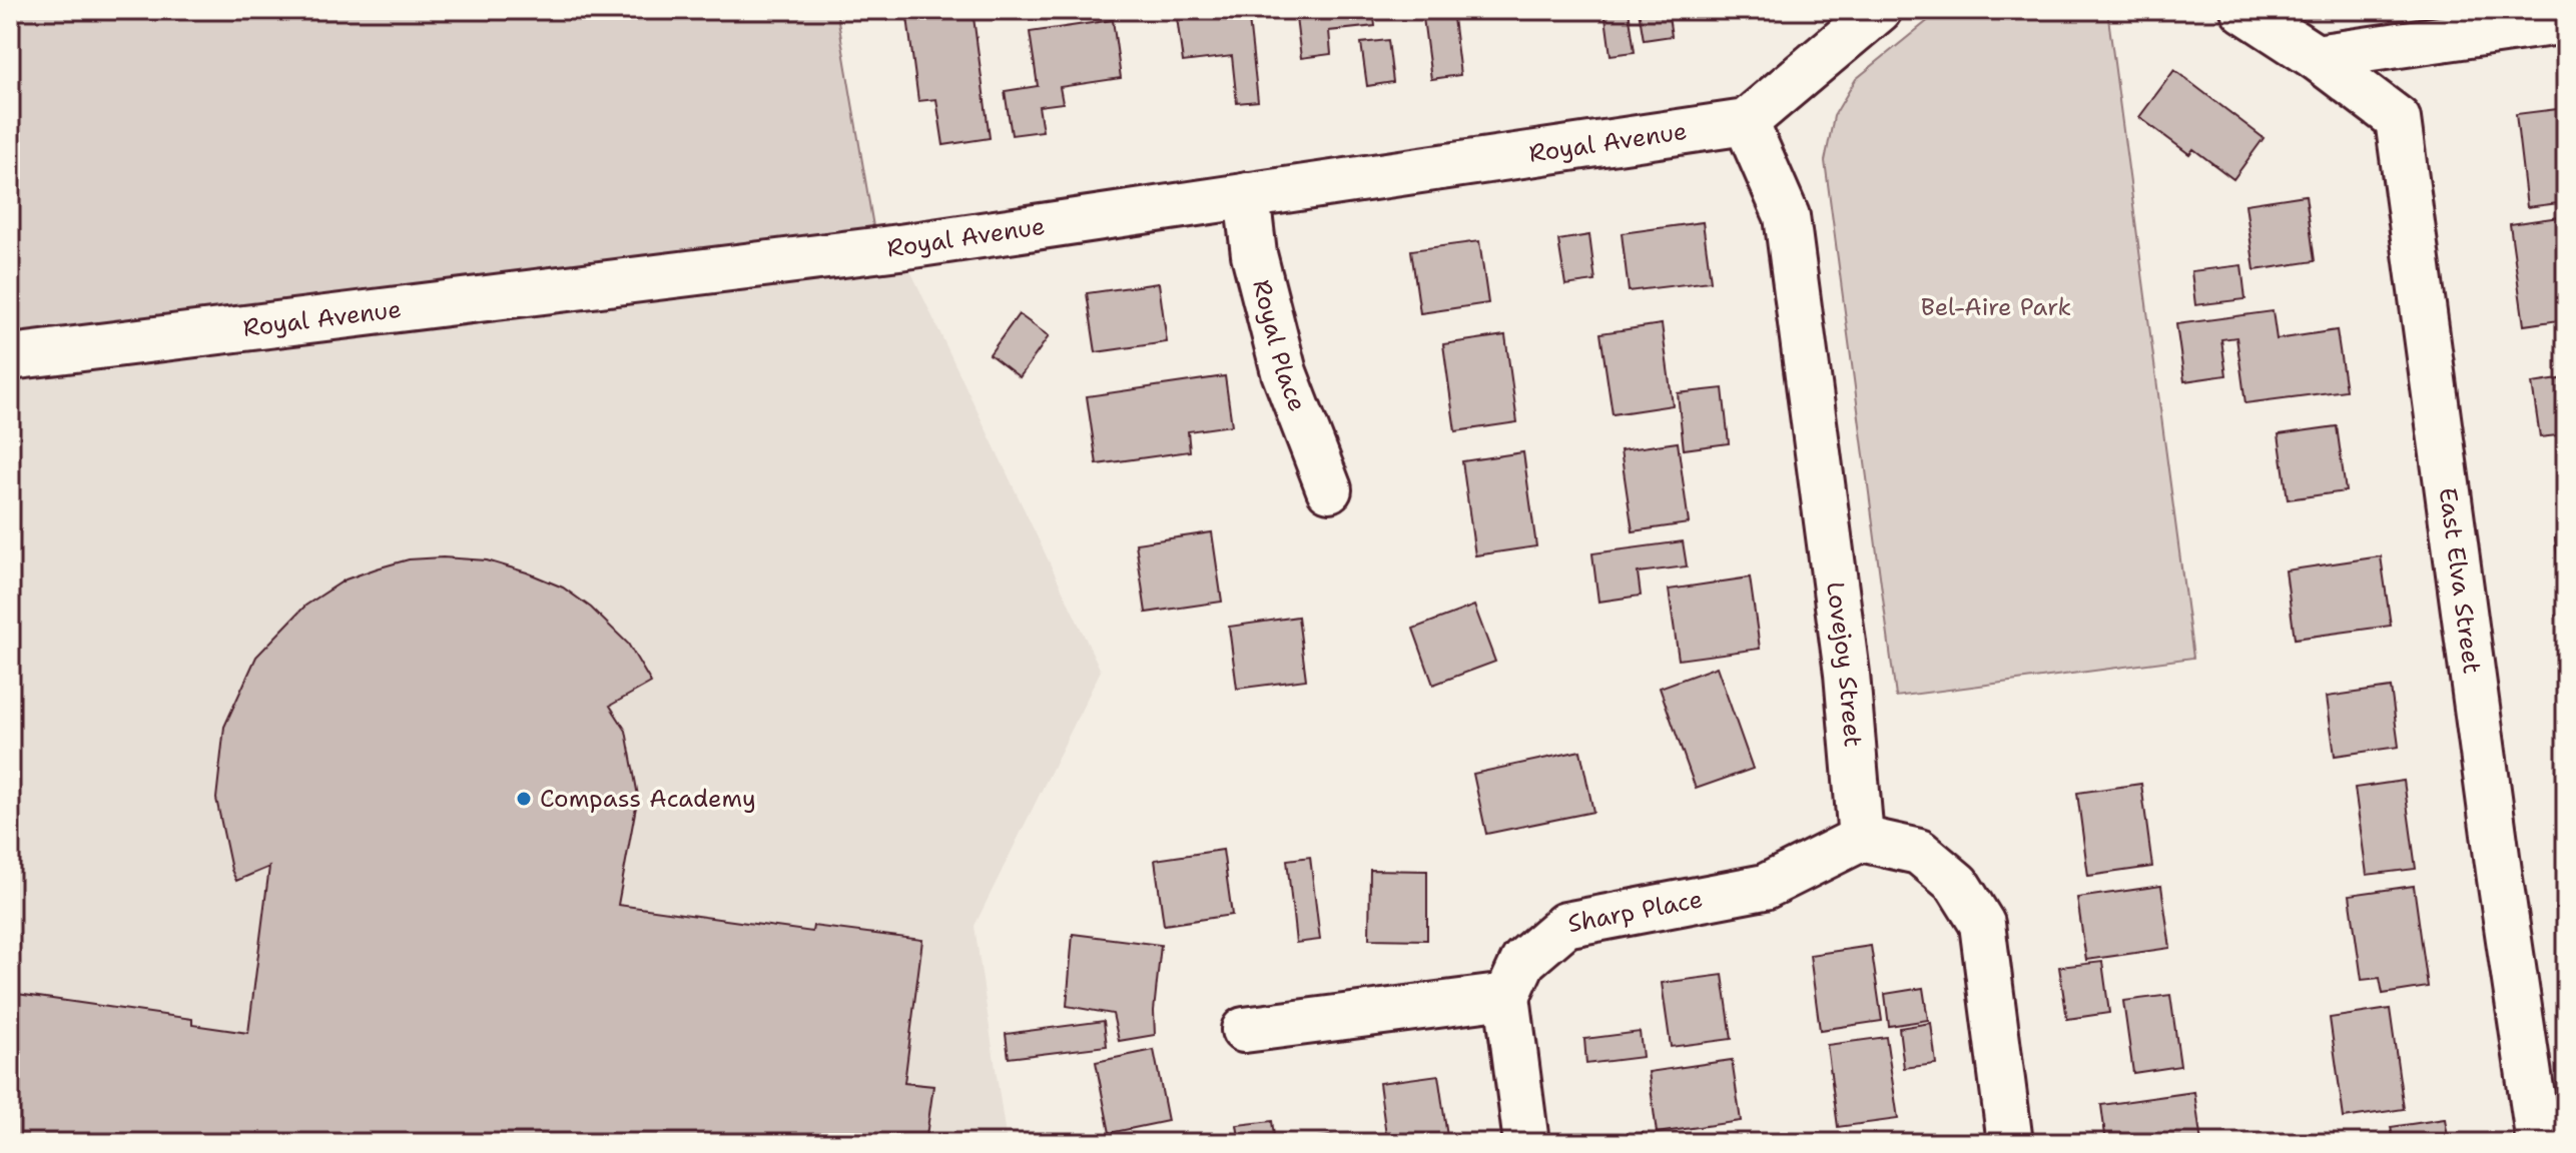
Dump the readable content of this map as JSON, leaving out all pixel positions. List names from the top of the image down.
{
  "streets": {
    "street": [
      "Royal Avenue",
      "Royal Place",
      "East Elva Street",
      "Lovejoy Street",
      "Sharp Place"
    ]
  },
  "crossings": [
    ["Royal Avenue", "Royal Place"],
    ["Royal Avenue", "Lovejoy Street"],
    ["Lovejoy Street", "Sharp Place"]
  ],
  "parks": ["Bel-Aire Park"],
  "places": ["Compass Academy"]
}
